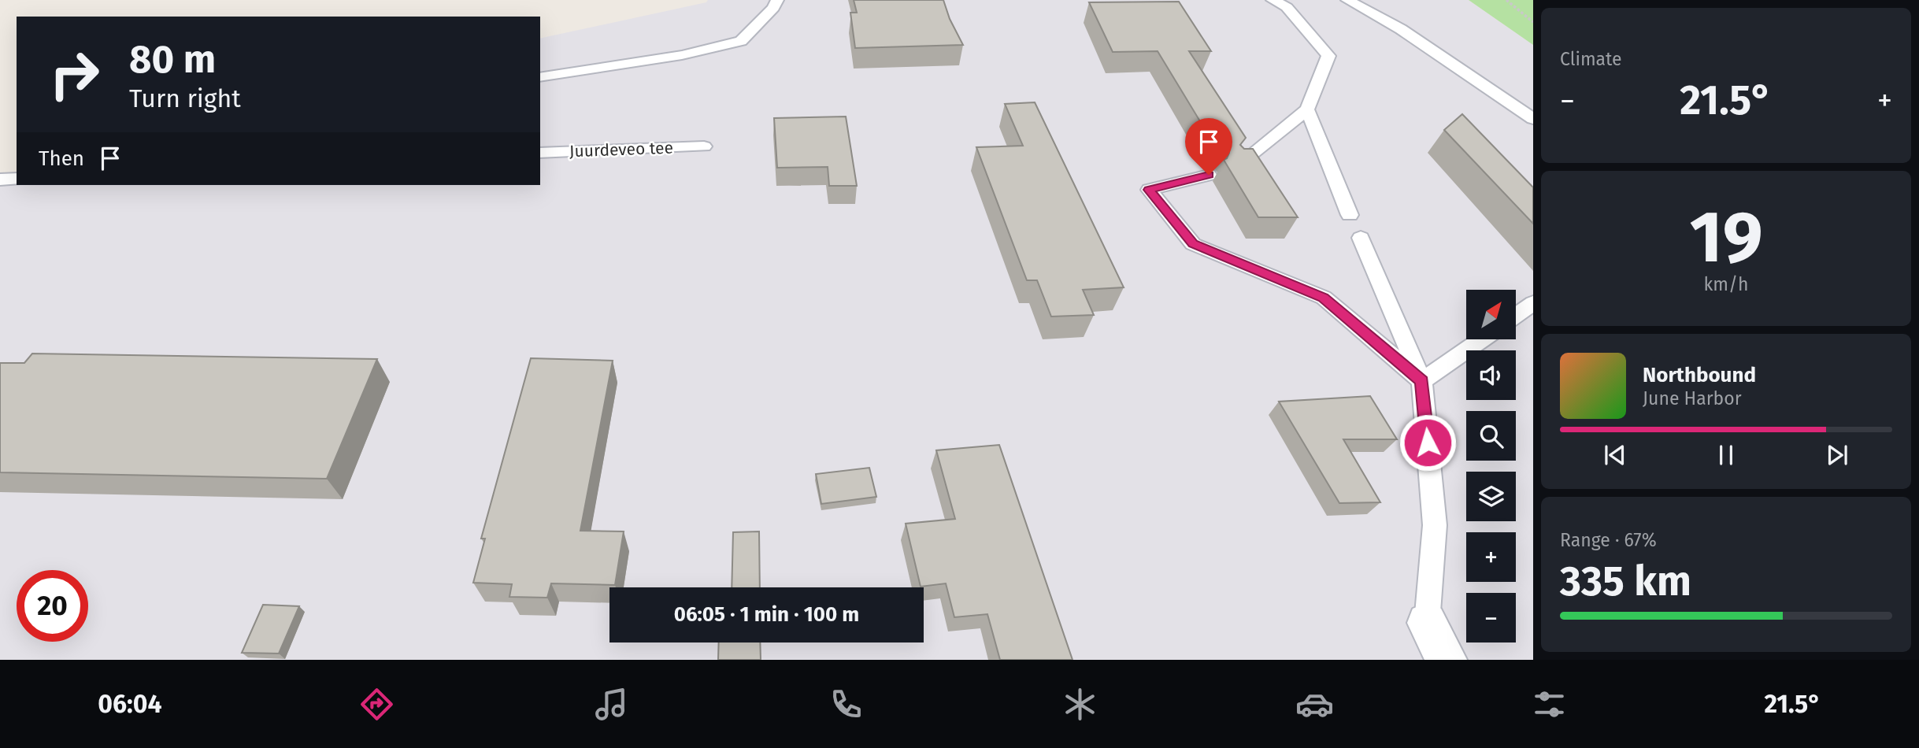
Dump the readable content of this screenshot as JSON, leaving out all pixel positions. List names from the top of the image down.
{
  "streets": {
    "lane": ["Juurdeveo tee"]
  },
  "north": "top right",
  "page": {
    "tile": [
      "Climate",
      ["19", "km/h"],
      ["Range · 67%", "335 km"]
    ],
    "turn": ["80 m", "Turn right"],
    "heat": ["−", "21.5°", "+"],
    "then": "Then",
    "map_buttons": ["+", "−"],
    "song": ["Northbound", "June Harbor"],
    "limit": "20",
    "trip": "06:05 · 1 min · 100 m",
    "tabs": ["06:04", "21.5°"]
  }
}
